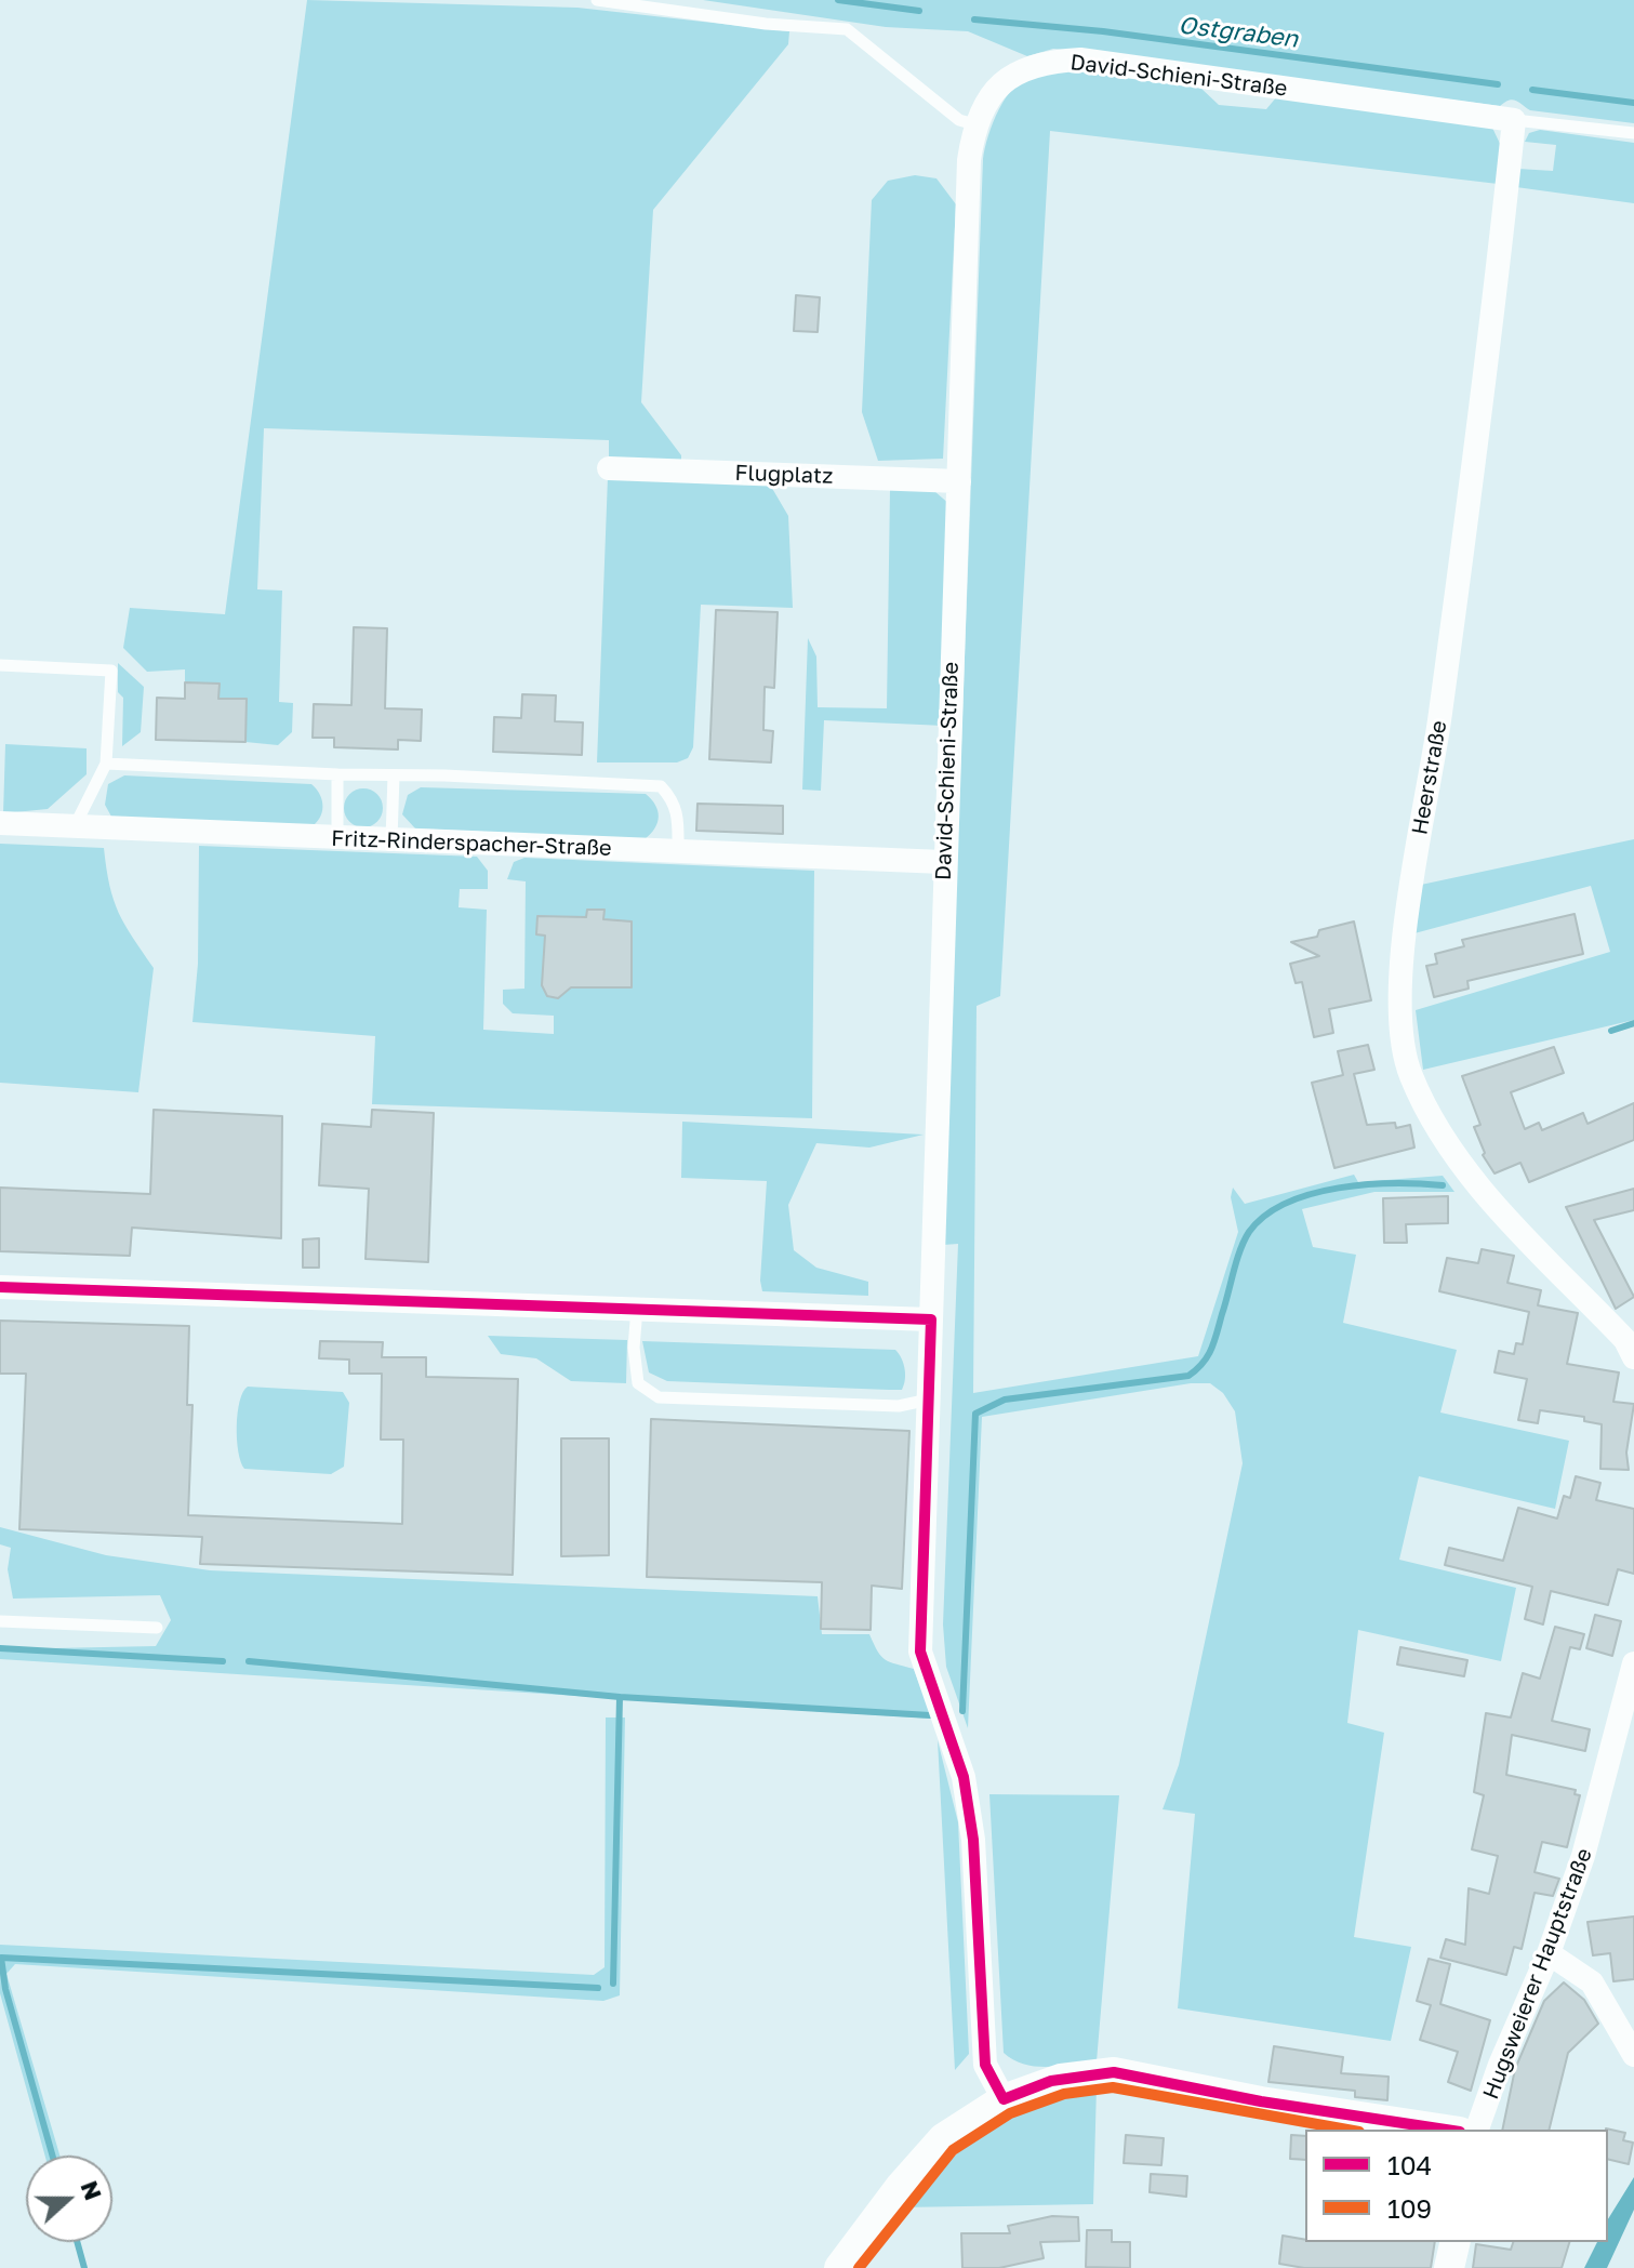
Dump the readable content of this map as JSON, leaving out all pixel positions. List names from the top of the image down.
{
  "streets": {
    "street": [
      "David-Schieni-Straße",
      "Flugplatz",
      "Heerstraße",
      "Fritz-Rinderspacher-Straße",
      "Hugsweierer Hauptstraße"
    ]
  },
  "crossings": [
    ["David-Schieni-Straße", "Flugplatz"],
    ["David-Schieni-Straße", "Heerstraße"],
    ["David-Schieni-Straße", "Fritz-Rinderspacher-Straße"]
  ],
  "water": ["Ostgraben"],
  "lines": ["transit line 104", "transit line 109"],
  "legend": ["104", "109"],
  "north": "right"
}
